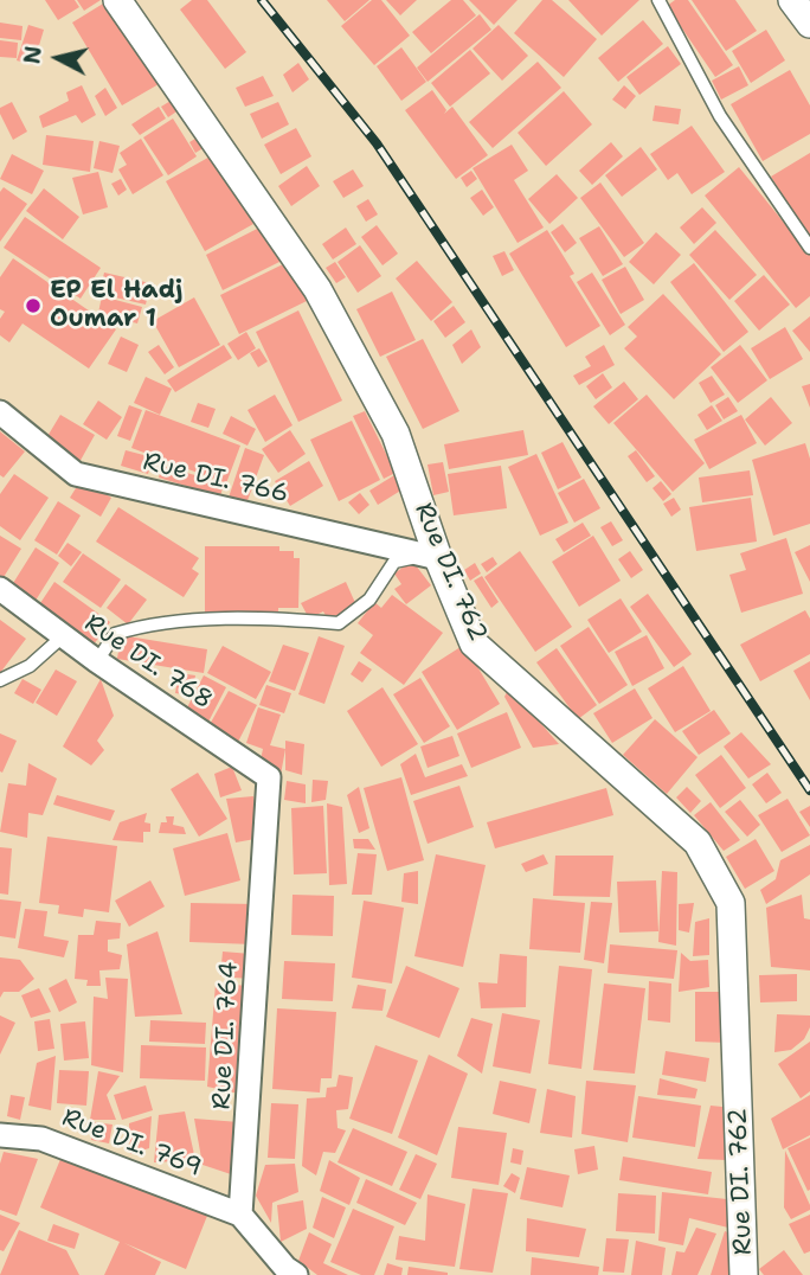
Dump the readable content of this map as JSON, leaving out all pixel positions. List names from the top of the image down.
{
  "streets": {
    "street": [
      "Rue DI. 766",
      "Rue DI. 762",
      "Rue DI. 768",
      "Rue DI. 764",
      "Rue DI. 769"
    ]
  },
  "crossings": [
    ["Rue DI. 766", "Rue DI. 762"],
    ["Rue DI. 768", "Rue DI. 764"],
    ["Rue DI. 764", "Rue DI. 769"]
  ],
  "places": ["EP El Hadj Oumar 1"],
  "north": "left"
}
